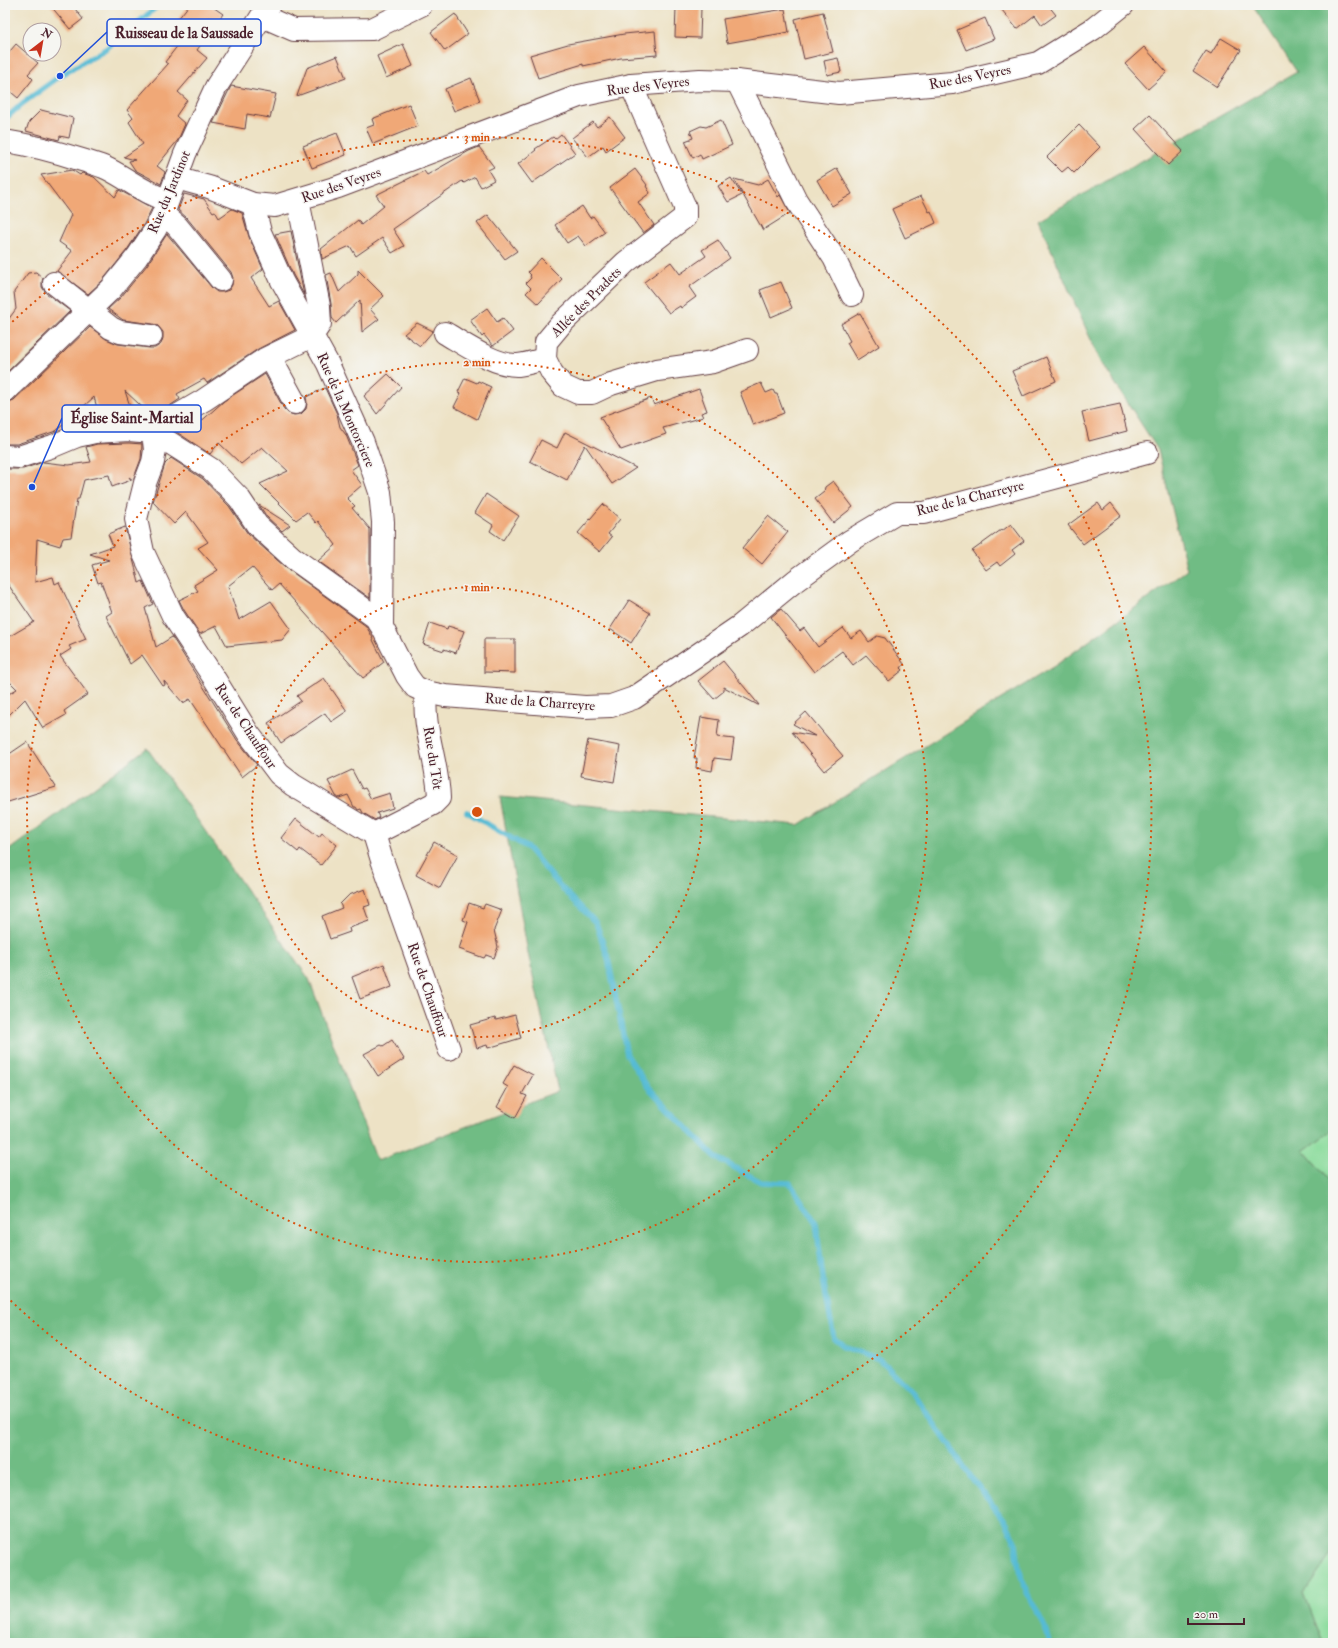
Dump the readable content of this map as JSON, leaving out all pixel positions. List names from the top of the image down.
{
  "streets": {
    "street": [
      "Rue des Veyres",
      "Rue du Jardinot",
      "Allée des Pradets",
      "Rue de la Montorciere",
      "Rue de la Charreyre",
      "Rue de Chauffour",
      "Rue du Tôt"
    ]
  },
  "crossings": [
    ["Rue des Veyres", "Rue du Jardinot"],
    ["Rue des Veyres", "Allée des Pradets"],
    ["Rue des Veyres", "Rue de la Montorciere"],
    ["Rue de la Montorciere", "Rue de la Charreyre"],
    ["Rue de la Charreyre", "Rue de Chauffour"],
    ["Rue de la Charreyre", "Rue du Tôt"],
    ["Rue de Chauffour", "Rue du Tôt"]
  ],
  "places": ["Ruisseau de la Saussade", "Église Saint-Martial"],
  "scale_bar": "20 m",
  "north": "top right",
  "rings": ["3 min", "2 min", "1 min"]
}
